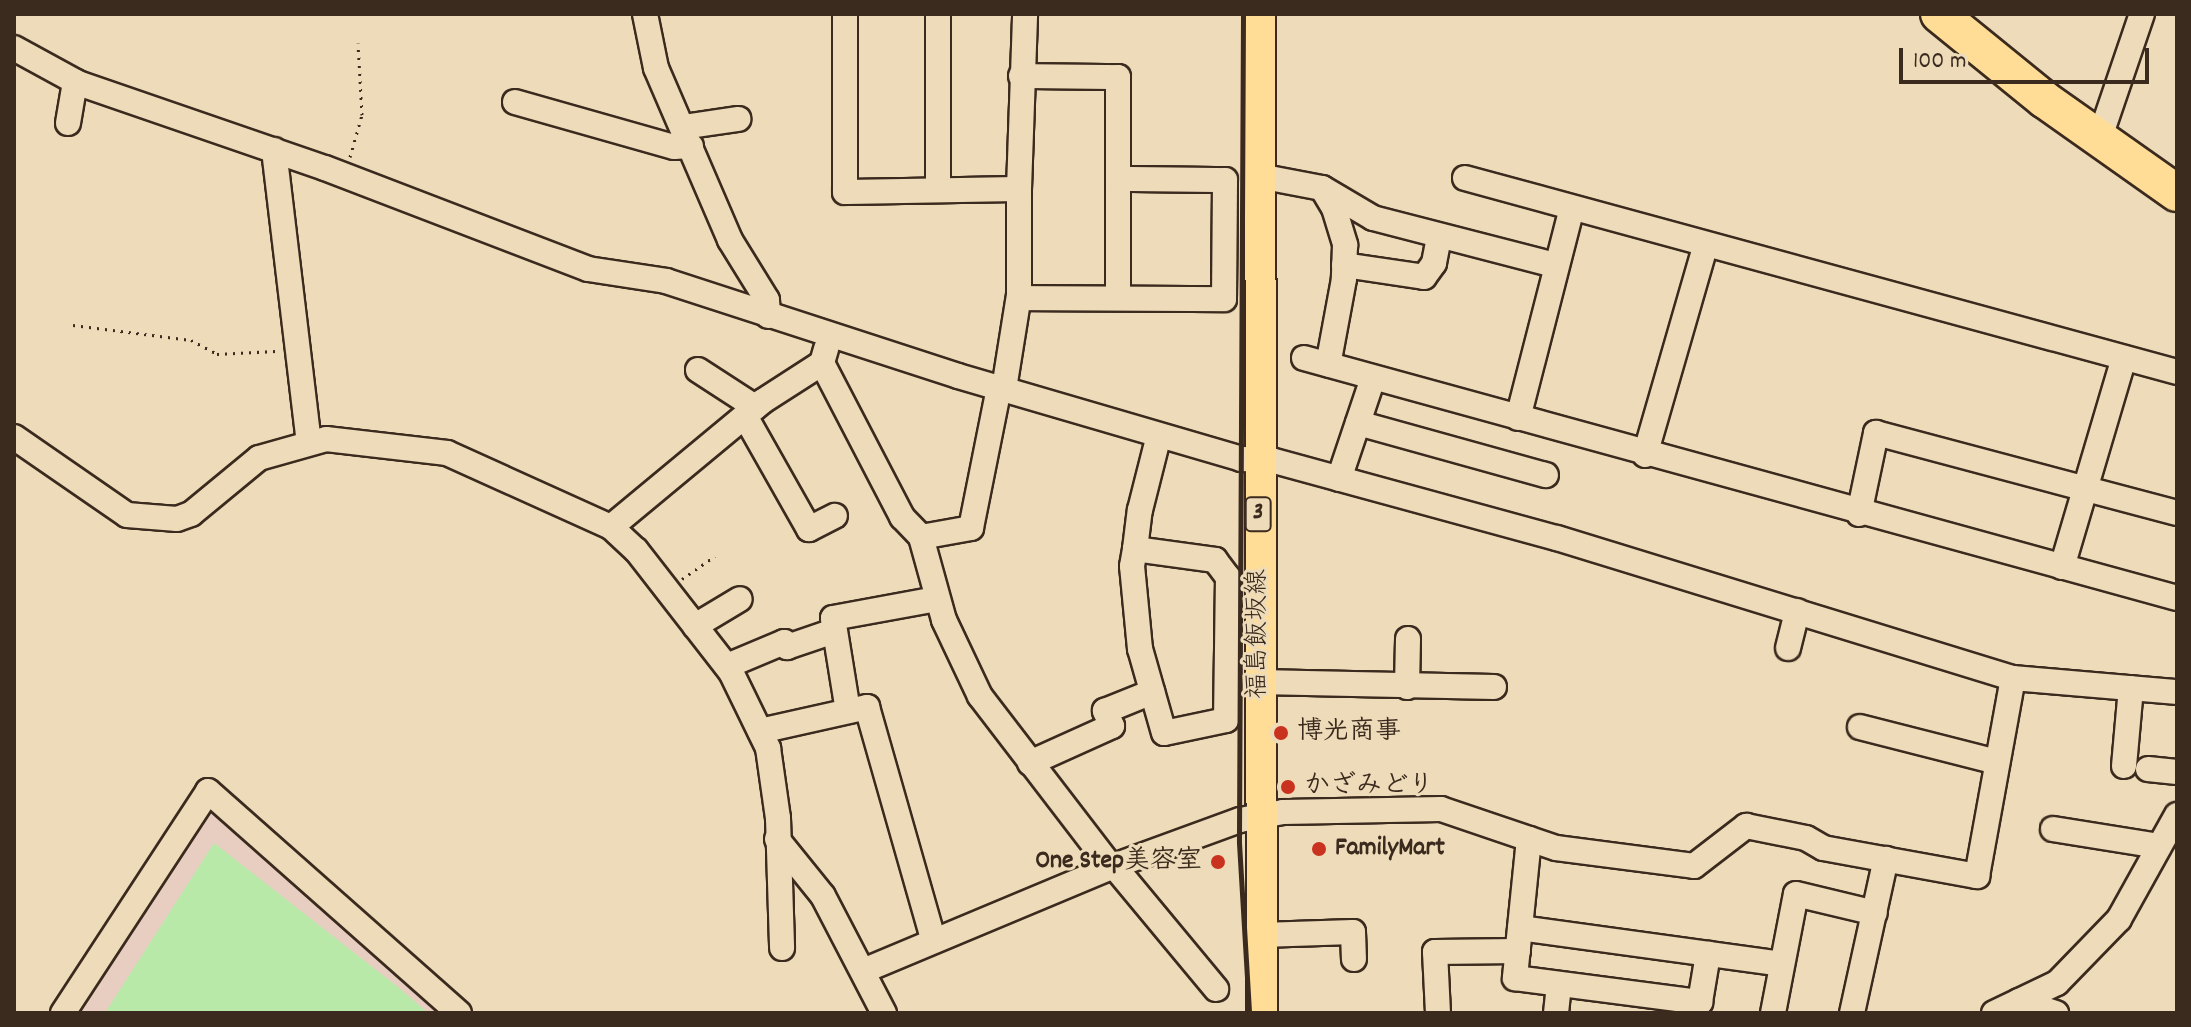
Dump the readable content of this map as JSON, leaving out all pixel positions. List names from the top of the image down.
{
  "streets": {
    "main road": ["3", "福島飯坂線"]
  },
  "places": [
    "博光商事",
    "かざみどり",
    "FamilyMart",
    "One Step美容室"
  ],
  "scale_bar": "100 m"
}
